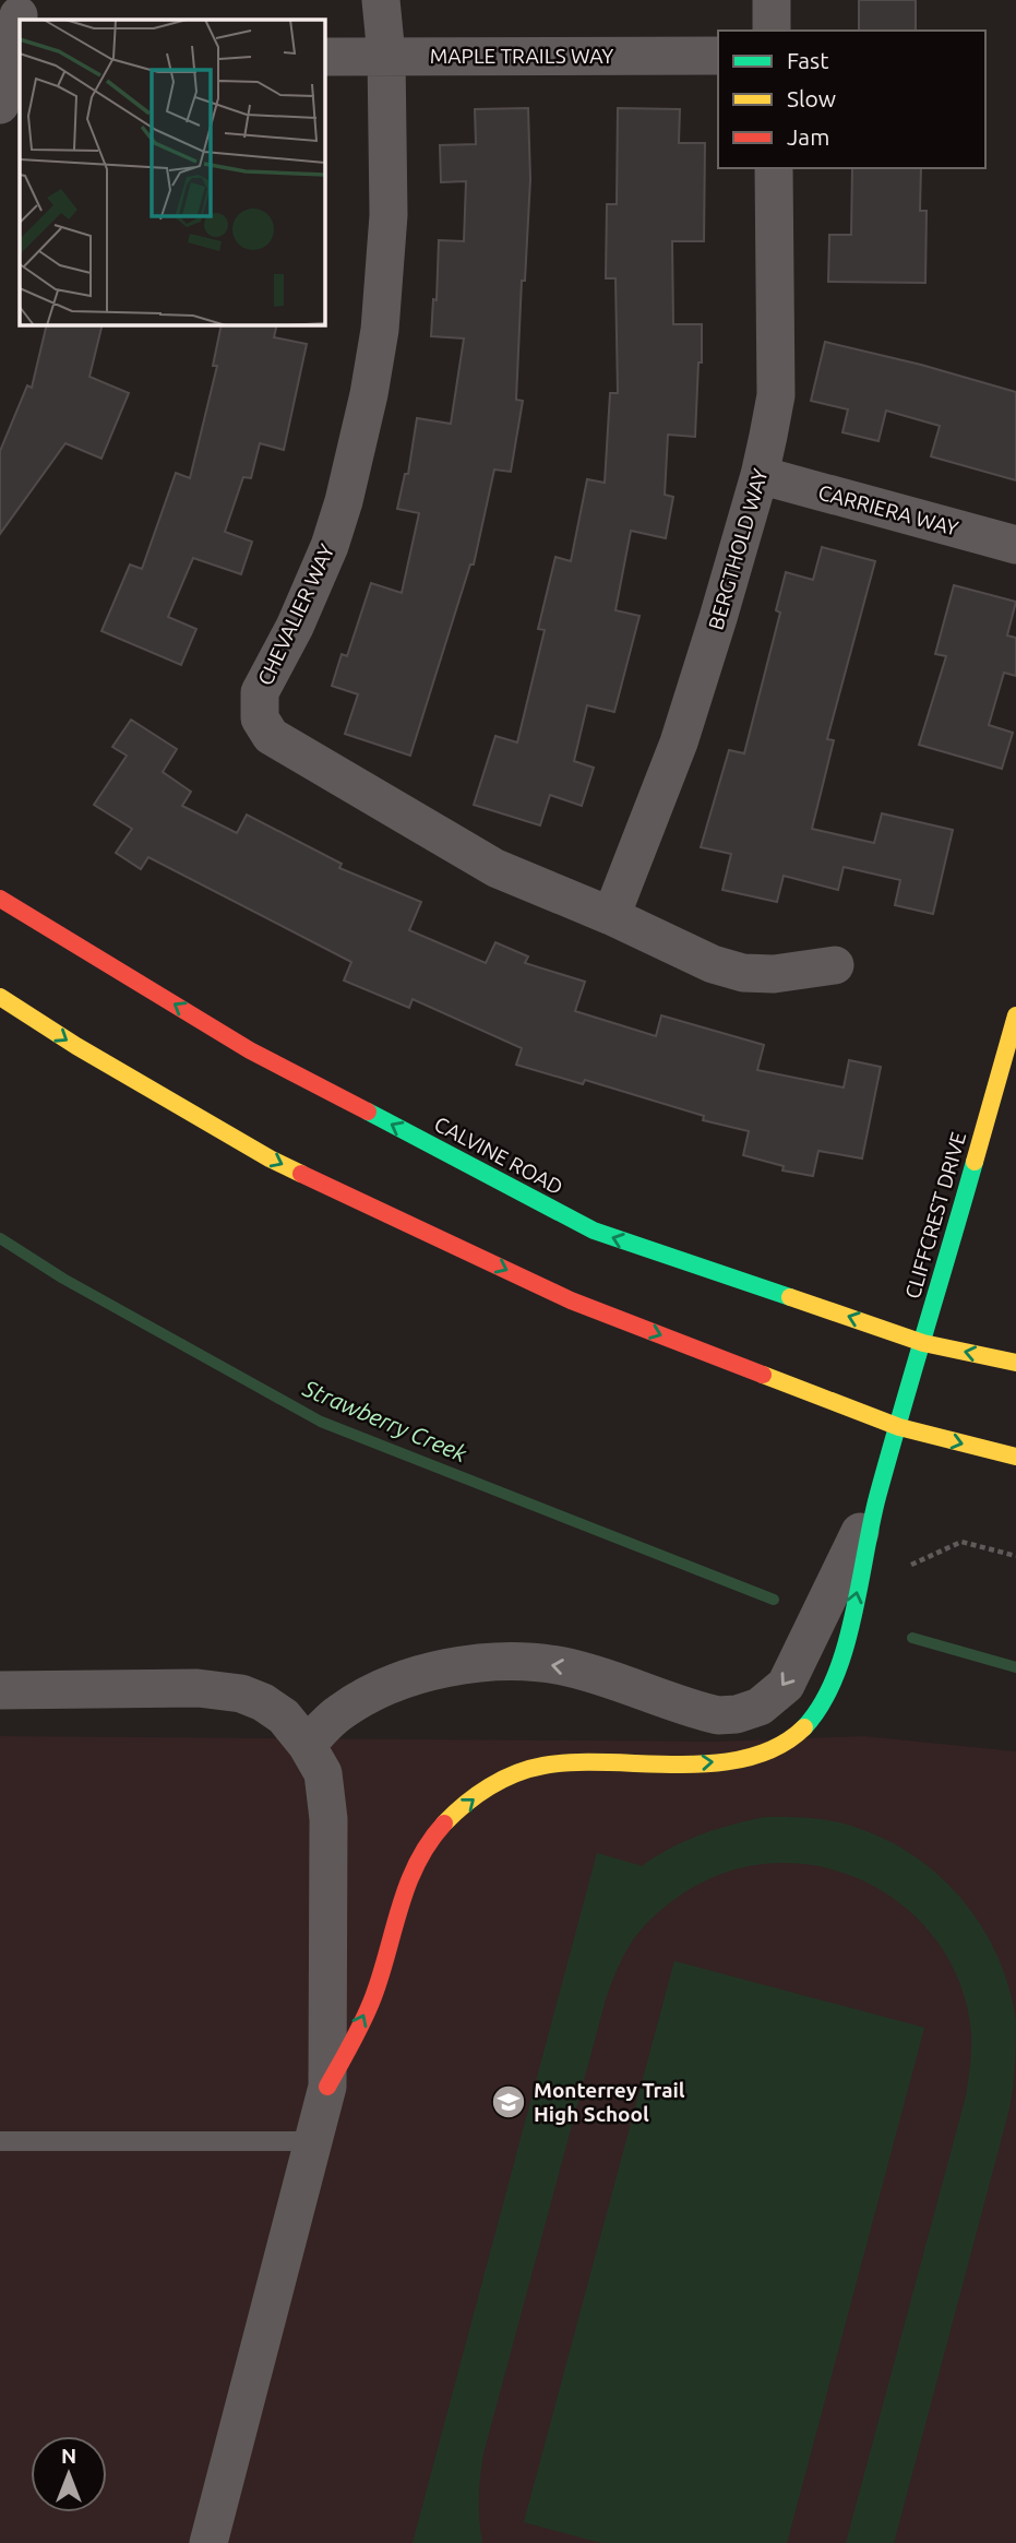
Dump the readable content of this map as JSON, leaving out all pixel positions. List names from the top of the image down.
{
  "streets": {
    "main road": ["CALVINE ROAD", "CLIFFCREST DRIVE"],
    "street": [
      "MAPLE TRAILS WAY",
      "CARRIERA WAY",
      "BERGTHOLD WAY",
      "CHEVALIER WAY"
    ]
  },
  "crossings": [
    ["MAPLE TRAILS WAY", "CHEVALIER WAY"],
    ["CARRIERA WAY", "BERGTHOLD WAY"],
    ["BERGTHOLD WAY", "CHEVALIER WAY"],
    ["CALVINE ROAD", "CLIFFCREST DRIVE"]
  ],
  "one_way": ["CLIFFCREST DRIVE"],
  "water": ["Strawberry Creek"],
  "places": {
    "school or university": ["Monterrey Trail High School"]
  },
  "legend": ["Fast", "Slow", "Jam"],
  "north": "top"
}
